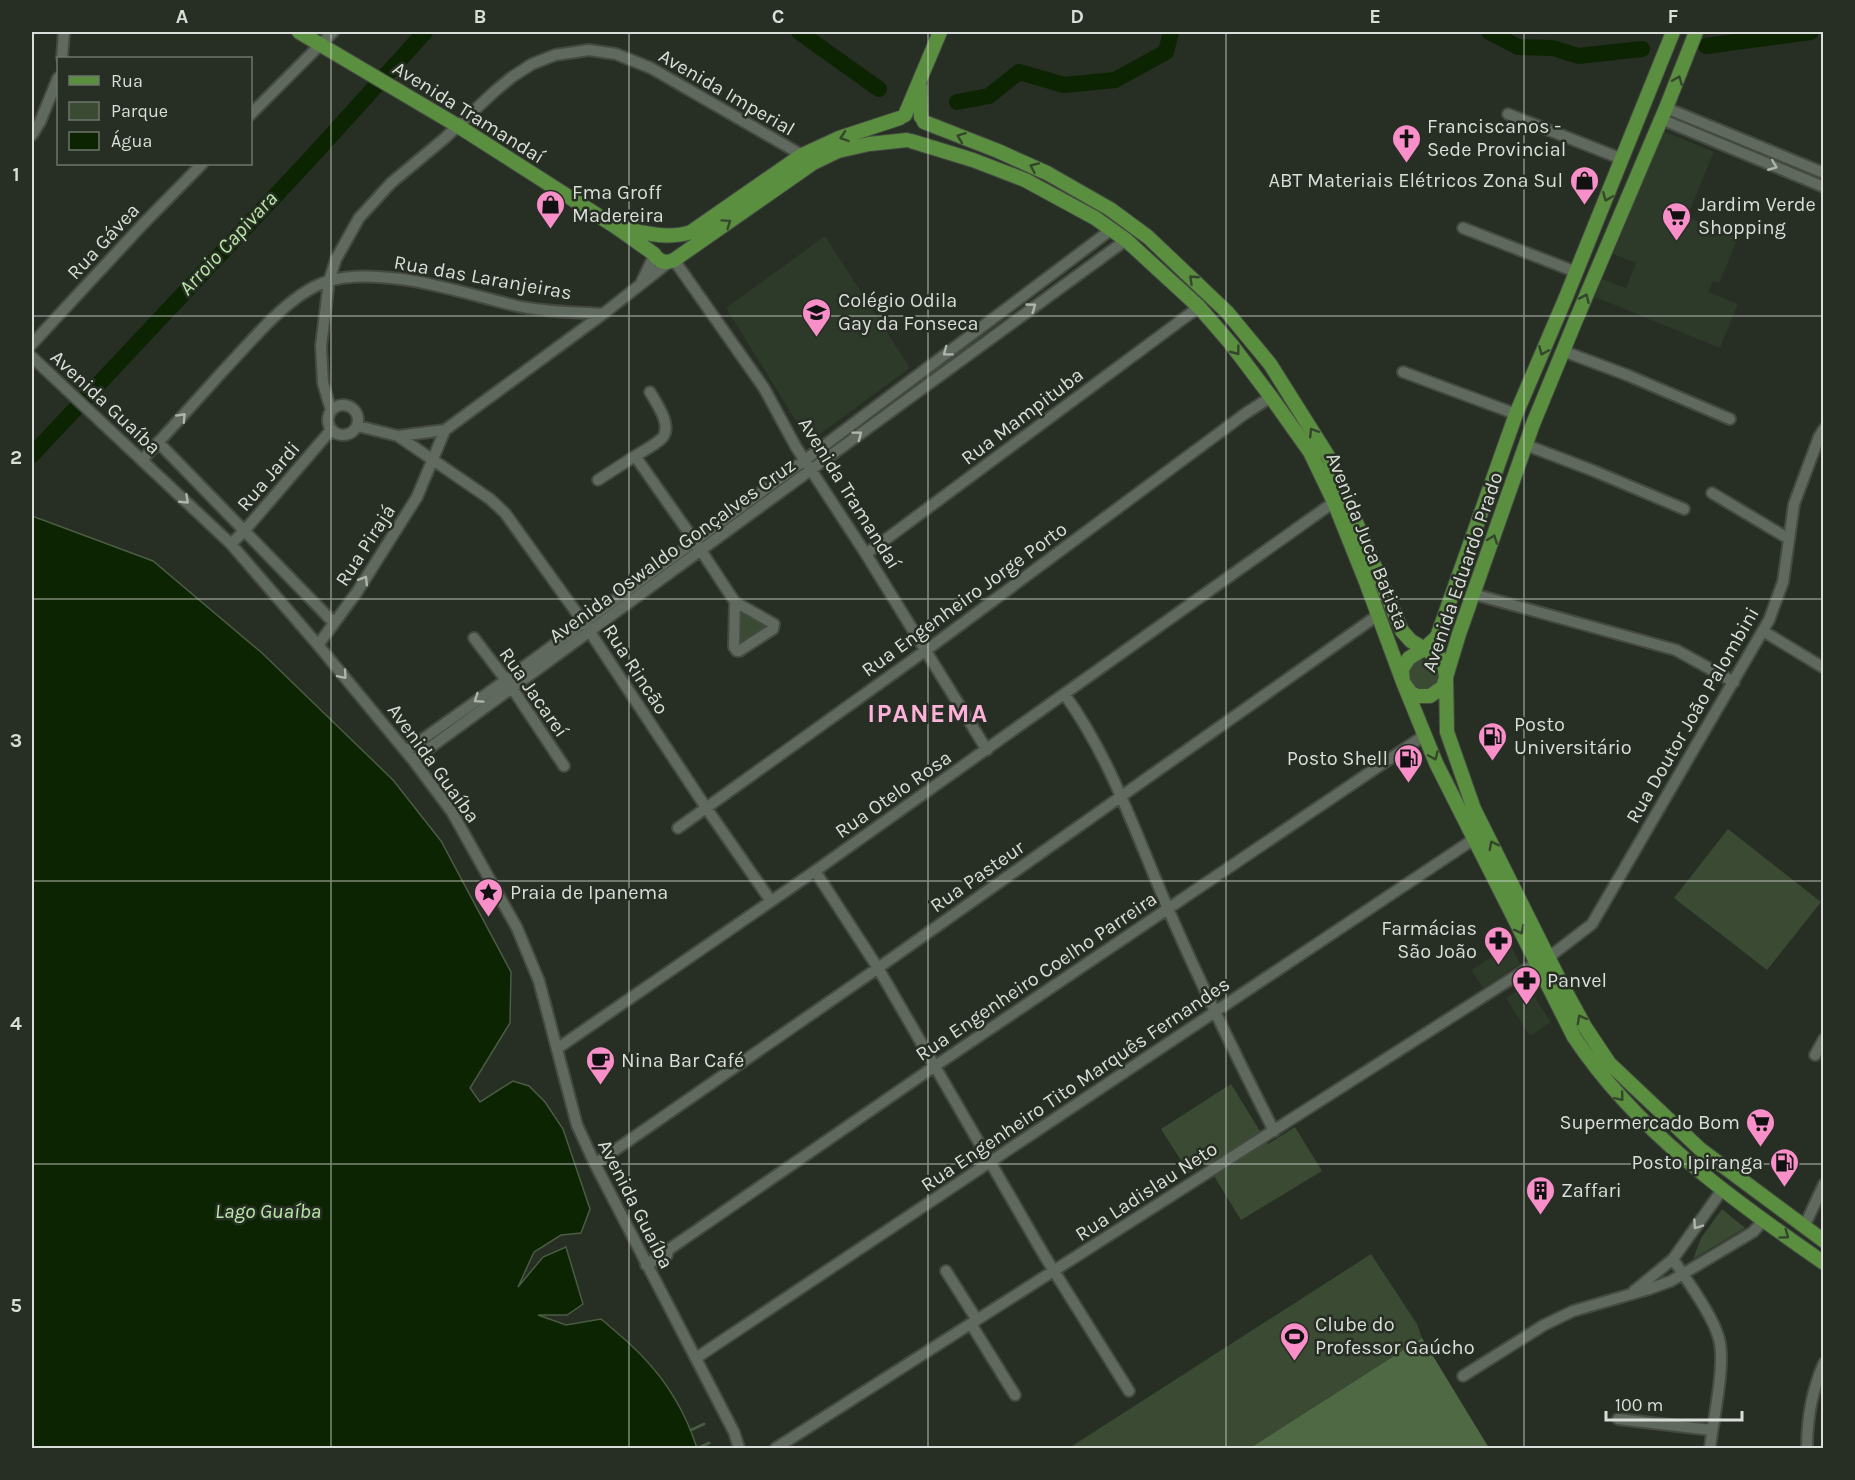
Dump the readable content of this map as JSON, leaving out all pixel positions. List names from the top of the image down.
{
  "streets": {
    "main road": ["Avenida Tramandaí", "Avenida Juca Batista", "Avenida Eduardo Prado"],
    "street": [
      "Avenida Imperial",
      "Rua Gávea",
      "Rua das Laranjeiras",
      "Avenida Guaíba",
      "Rua Mampituba",
      "Rua Jardi",
      "Rua Pirajá",
      "Avenida Oswaldo Gonçalves Cruz",
      "Rua Engenheiro Jorge Porto",
      "Rua Rincão",
      "Rua Jacareí",
      "Rua Doutor João Palombini",
      "Rua Otelo Rosa",
      "Rua Pasteur",
      "Rua Engenheiro Coelho Parreira",
      "Rua Engenheiro Tito Marquês Fernandes",
      "Rua Ladislau Neto"
    ]
  },
  "crossings": [
    ["Avenida Imperial", "Avenida Tramandaí"],
    ["Avenida Imperial", "Rua das Laranjeiras"],
    ["Avenida Imperial", "Rua Jardi"],
    ["Avenida Imperial", "Rua Rincão"],
    ["Avenida Tramandaí", "Rua Mampituba"],
    ["Avenida Tramandaí", "Avenida Oswaldo Gonçalves Cruz"],
    ["Avenida Tramandaí", "Rua Engenheiro Jorge Porto"],
    ["Avenida Tramandaí", "Rua Otelo Rosa"],
    ["Rua das Laranjeiras", "Avenida Guaíba"],
    ["Avenida Guaíba", "Rua Jardi"],
    ["Avenida Guaíba", "Rua Pirajá"],
    ["Avenida Guaíba", "Avenida Oswaldo Gonçalves Cruz"],
    ["Avenida Guaíba", "Rua Otelo Rosa"],
    ["Avenida Guaíba", "Rua Pasteur"],
    ["Avenida Guaíba", "Rua Engenheiro Coelho Parreira"],
    ["Avenida Guaíba", "Rua Engenheiro Tito Marquês Fernandes"],
    ["Rua Mampituba", "Avenida Juca Batista"],
    ["Rua Jardi", "Rua Rincão"],
    ["Avenida Juca Batista", "Avenida Oswaldo Gonçalves Cruz"],
    ["Avenida Juca Batista", "Avenida Eduardo Prado"],
    ["Avenida Juca Batista", "Rua Engenheiro Jorge Porto"],
    ["Avenida Juca Batista", "Rua Doutor João Palombini"],
    ["Avenida Juca Batista", "Rua Otelo Rosa"],
    ["Avenida Juca Batista", "Rua Pasteur"],
    ["Avenida Juca Batista", "Rua Engenheiro Coelho Parreira"],
    ["Avenida Juca Batista", "Rua Engenheiro Tito Marquês Fernandes"],
    ["Avenida Juca Batista", "Rua Ladislau Neto"],
    ["Rua Pirajá", "Rua Rincão"],
    ["Avenida Oswaldo Gonçalves Cruz", "Rua Rincão"],
    ["Avenida Oswaldo Gonçalves Cruz", "Rua Jacareí"],
    ["Rua Engenheiro Jorge Porto", "Rua Rincão"],
    ["Rua Rincão", "Rua Otelo Rosa"],
    ["Rua Doutor João Palombini", "Rua Ladislau Neto"]
  ],
  "one_way": ["Rua das Laranjeiras", "Rua Pirajá"],
  "districts": ["IPANEMA"],
  "water": ["Arroio Capivara", "Lago Guaíba"],
  "places": {
    "church": ["Franciscanos - Sede Provincial"],
    "shop": ["ABT Materiais Elétricos Zona Sul", "Fma Groff Madereira"],
    "supermarket": ["Jardim Verde Shopping", "Supermercado Bom"],
    "school or university": ["Colégio Odila Gay da Fonseca"],
    "fuel station": ["Posto Universitário", "Posto Shell", "Posto Ipiranga"],
    "place": ["Praia de Ipanema"],
    "pharmacy": ["Farmácias São João", "Panvel"],
    "cafe": ["Nina Bar Café"],
    "building": ["Zaffari"],
    "sports": ["Clube do Professor Gaúcho"]
  },
  "legend": ["Rua", "Parque", "Água"],
  "scale_bar": "100 m",
  "grid": {
    "columns": [
      "A",
      "B",
      "C",
      "D",
      "E",
      "F"
    ],
    "rows": [
      "1",
      "2",
      "3",
      "4",
      "5"
    ]
  }
}
